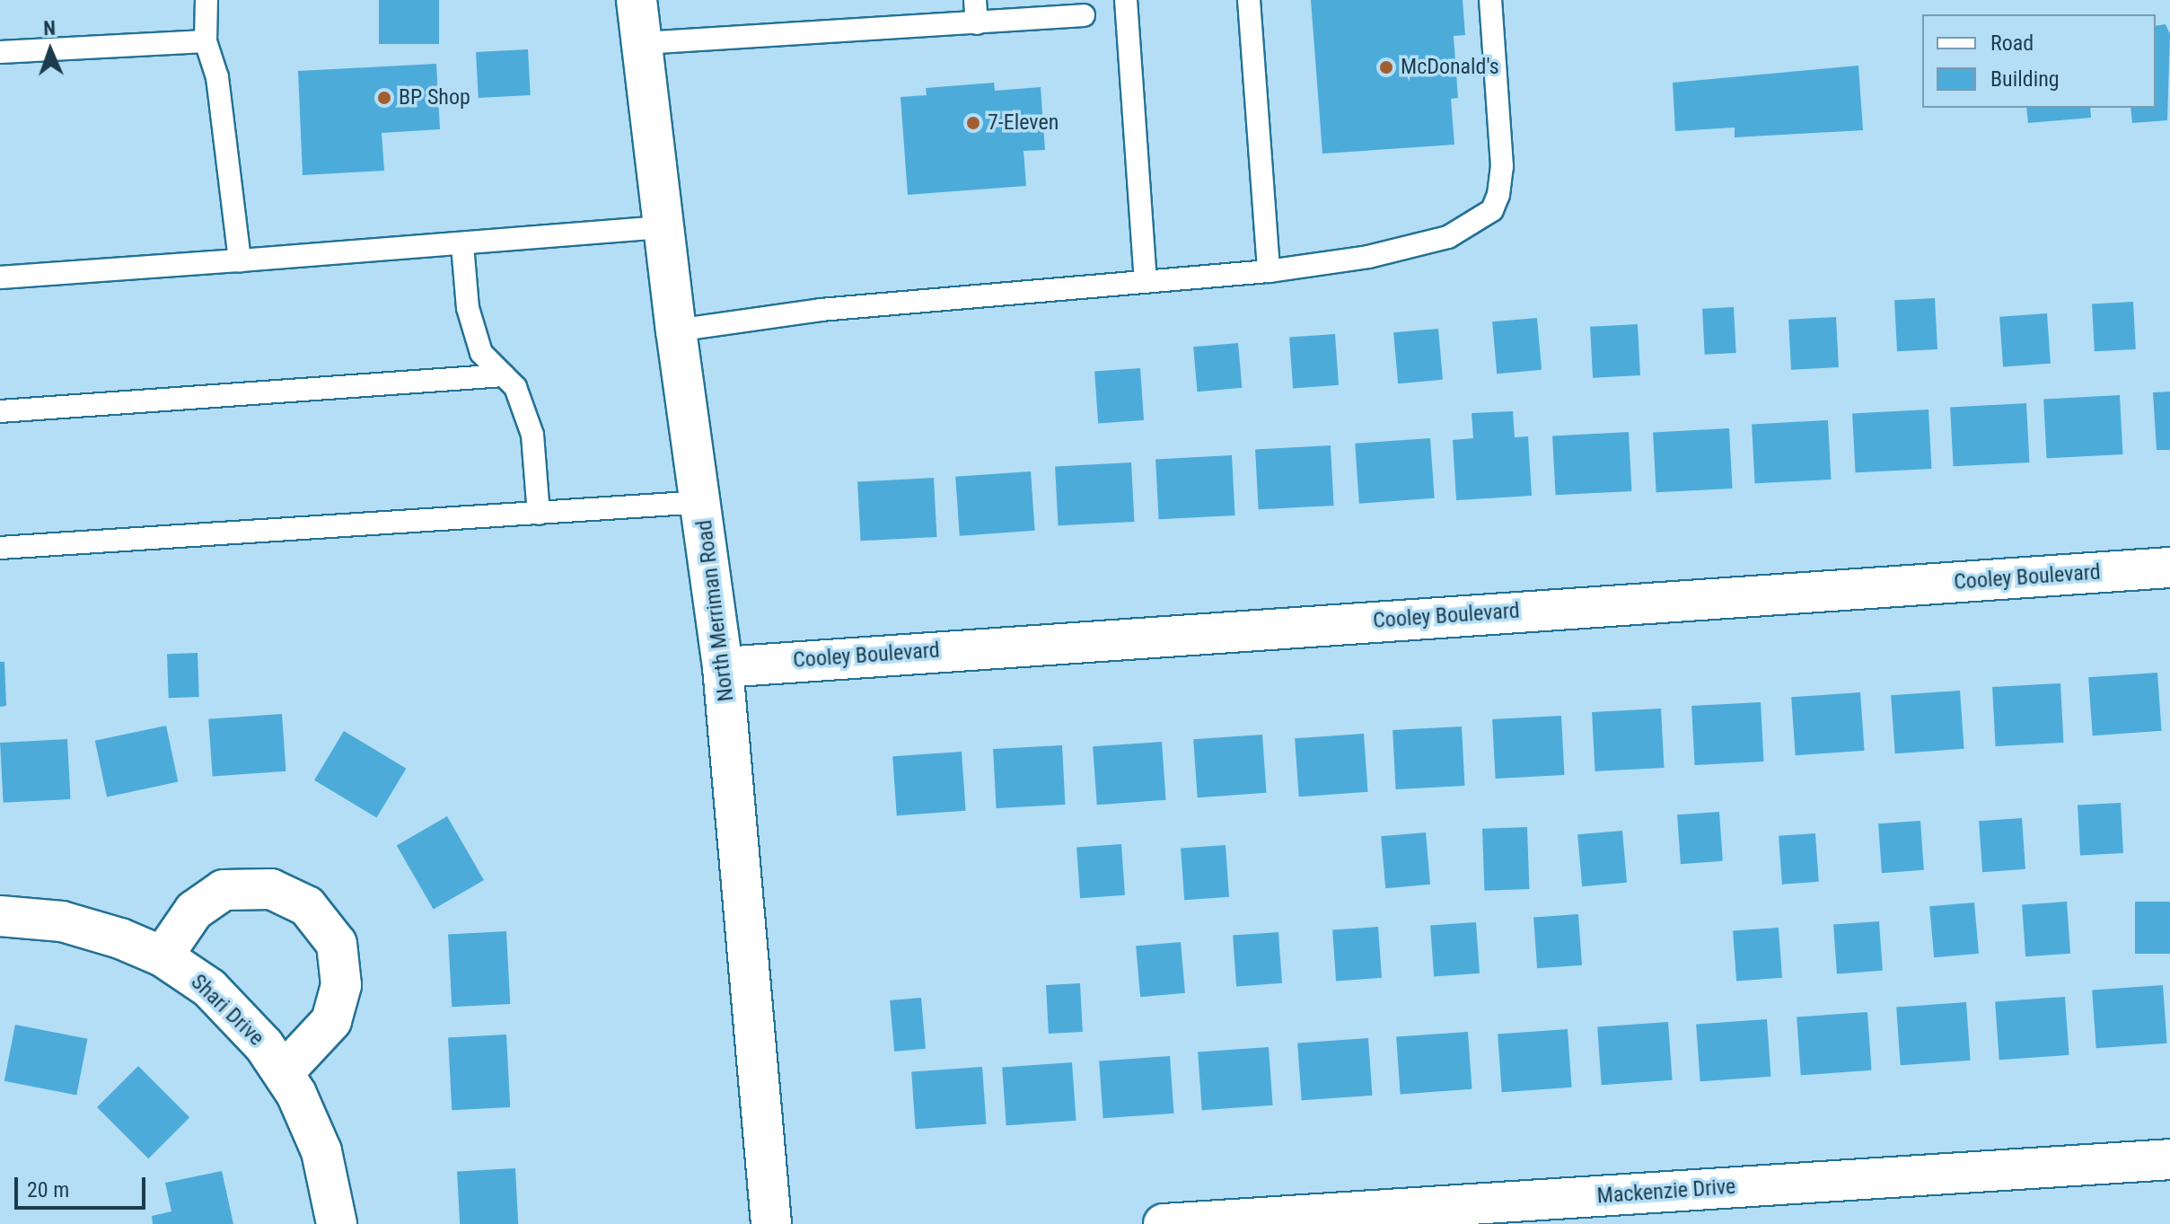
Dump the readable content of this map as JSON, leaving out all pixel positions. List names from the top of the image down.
{
  "streets": {
    "street": [
      "Cooley Boulevard",
      "North Merriman Road",
      "Shari Drive",
      "Mackenzie Drive"
    ]
  },
  "crossings": [
    ["Cooley Boulevard", "North Merriman Road"]
  ],
  "places": ["McDonald's", "BP Shop", "7-Eleven"],
  "legend": ["Road", "Building"],
  "scale_bar": "20 m",
  "north": "top"
}
